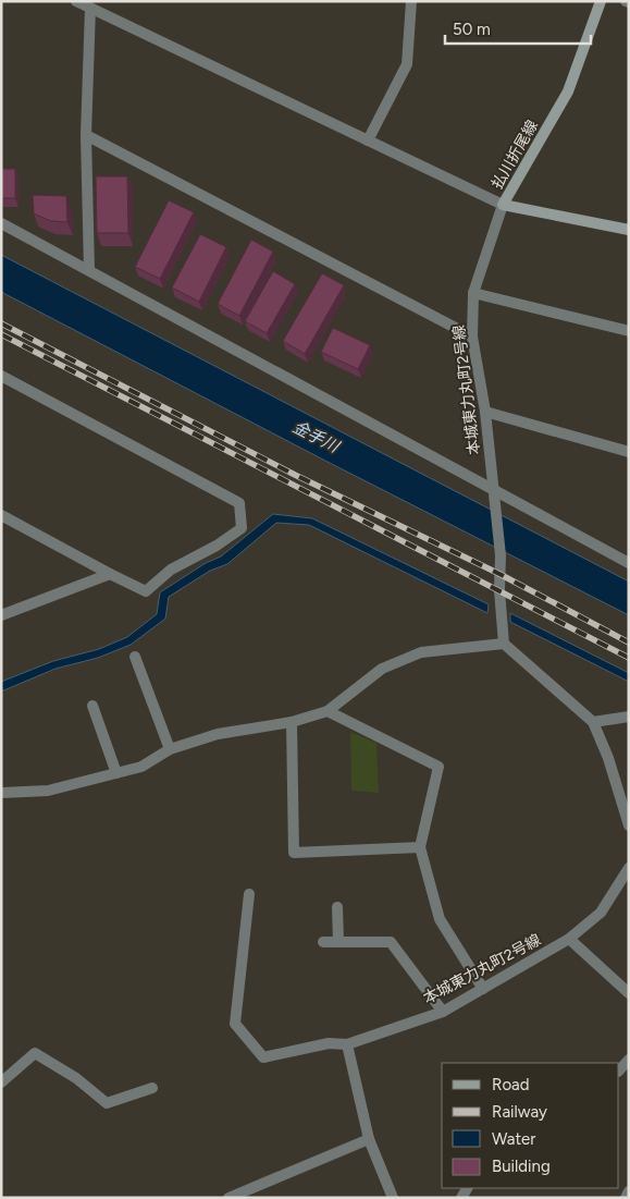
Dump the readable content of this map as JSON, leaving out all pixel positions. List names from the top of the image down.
{
  "streets": {
    "main road": ["払川折尾線"],
    "street": ["本城東力丸町2号線"]
  },
  "crossings": [
    ["払川折尾線", "本城東力丸町2号線"]
  ],
  "water": ["金手川"],
  "legend": [
    "Road",
    "Railway",
    "Water",
    "Building"
  ],
  "scale_bar": "50 m"
}
